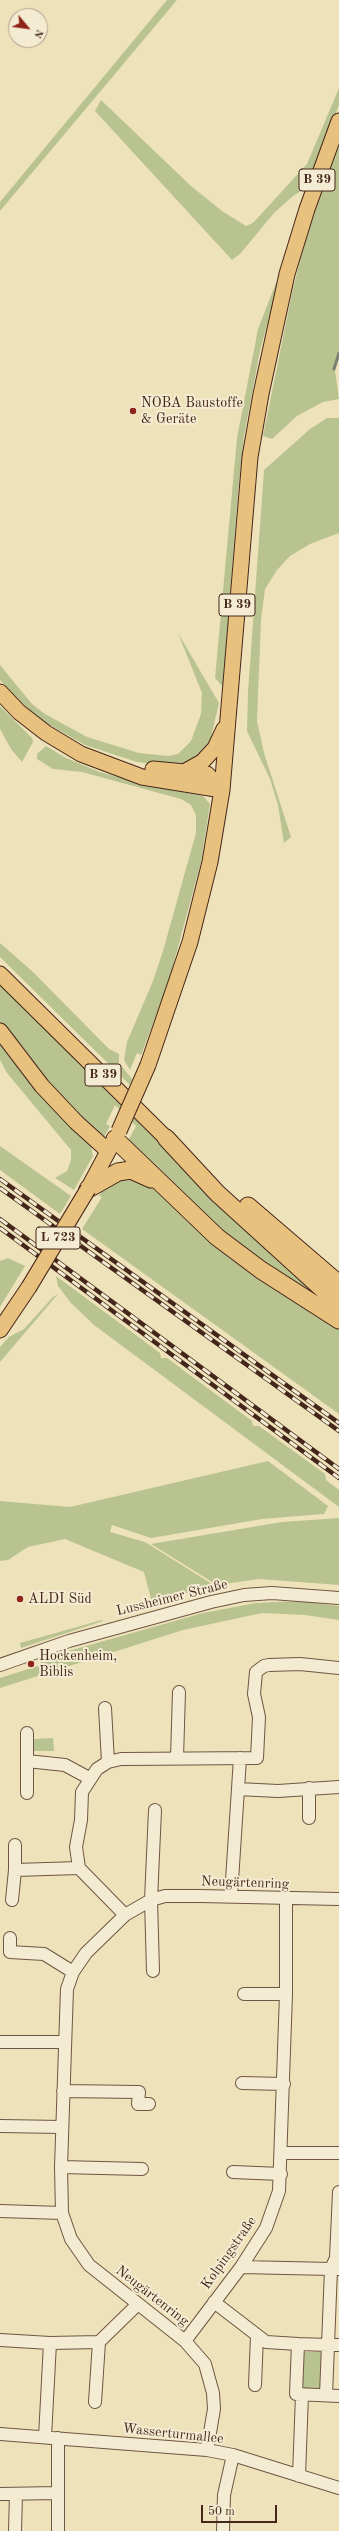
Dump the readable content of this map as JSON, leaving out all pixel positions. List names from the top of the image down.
{
  "streets": {
    "highway": ["B 39"],
    "main road": ["L 723"],
    "street": [
      "Lussheimer Straße",
      "Neugärtenring",
      "Kolpingstraße",
      "Wasserturmallee"
    ]
  },
  "crossings": [
    ["B 39", "L 723"],
    ["Neugärtenring", "Kolpingstraße"],
    ["Neugärtenring", "Wasserturmallee"]
  ],
  "places": ["NOBA Baustoffe & Geräte", "ALDI Süd", "Hockenheim, Biblis"],
  "scale_bar": "50 m",
  "north": "bottom right"
}
